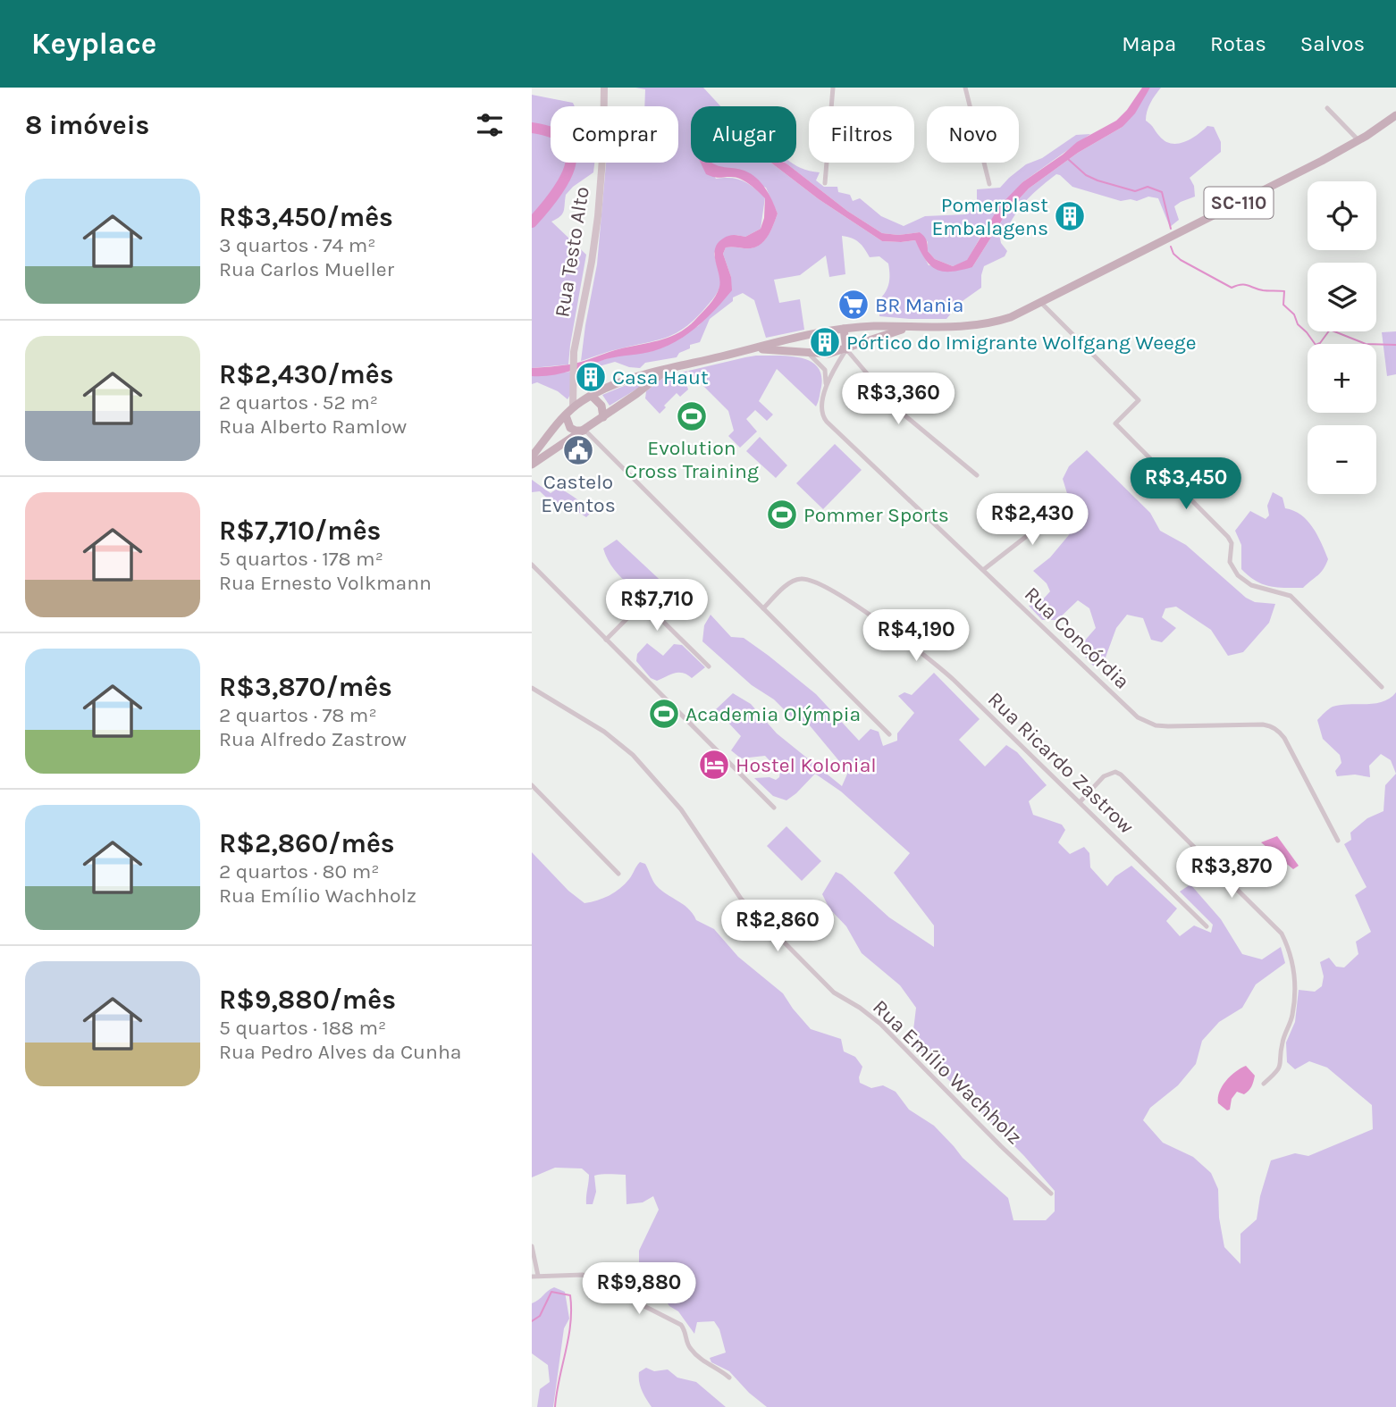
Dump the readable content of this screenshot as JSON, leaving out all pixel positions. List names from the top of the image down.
{
  "streets": {
    "main road": ["SC-110", "Rua Testo Alto"],
    "street": ["Rua Concórdia", "Rua Ricardo Zastrow", "Rua Emílio Wachholz"]
  },
  "crossings": [
    ["SC-110", "Rua Testo Alto"],
    ["SC-110", "Rua Concórdia"]
  ],
  "places": {
    "building": ["Pomerplast Embalagens", "Pórtico do Imigrante Wolfgang Weege", "Casa Haut"],
    "supermarket": ["BR Mania"],
    "sports": ["Evolution Cross Training", "Pommer Sports", "Academia Olýmpia"],
    "public building": ["Castelo Eventos"],
    "hotel": ["Hostel Kolonial"]
  },
  "page": {
    "header": "Keyplace",
    "nav": ["Mapa", "Rotas", "Salvos"],
    "heading": "8 imóveis",
    "chip": [
      "Comprar",
      "Alugar",
      "Filtros",
      "Novo"
    ],
    "list": [
      {
        "name": "R$3,450/mês",
        "note": "3 quartos · 74 m² · Rua Carlos Mueller"
      },
      {
        "name": "R$2,430/mês",
        "note": "2 quartos · 52 m² · Rua Alberto Ramlow"
      },
      {
        "name": "R$7,710/mês",
        "note": "5 quartos · 178 m² · Rua Ernesto Volkmann"
      },
      {
        "name": "R$3,870/mês",
        "note": "2 quartos · 78 m² · Rua Alfredo Zastrow"
      },
      {
        "name": "R$2,860/mês",
        "note": "2 quartos · 80 m² · Rua Emílio Wachholz"
      },
      {
        "name": "R$9,880/mês",
        "note": "5 quartos · 188 m² · Rua Pedro Alves da Cunha"
      }
    ],
    "map_buttons": ["+", "−"],
    "price": [
      "R$3,360",
      "R$3,450",
      "R$2,430",
      "R$7,710",
      "R$4,190",
      "R$3,870",
      "R$2,860",
      "R$9,880"
    ]
  }
}
